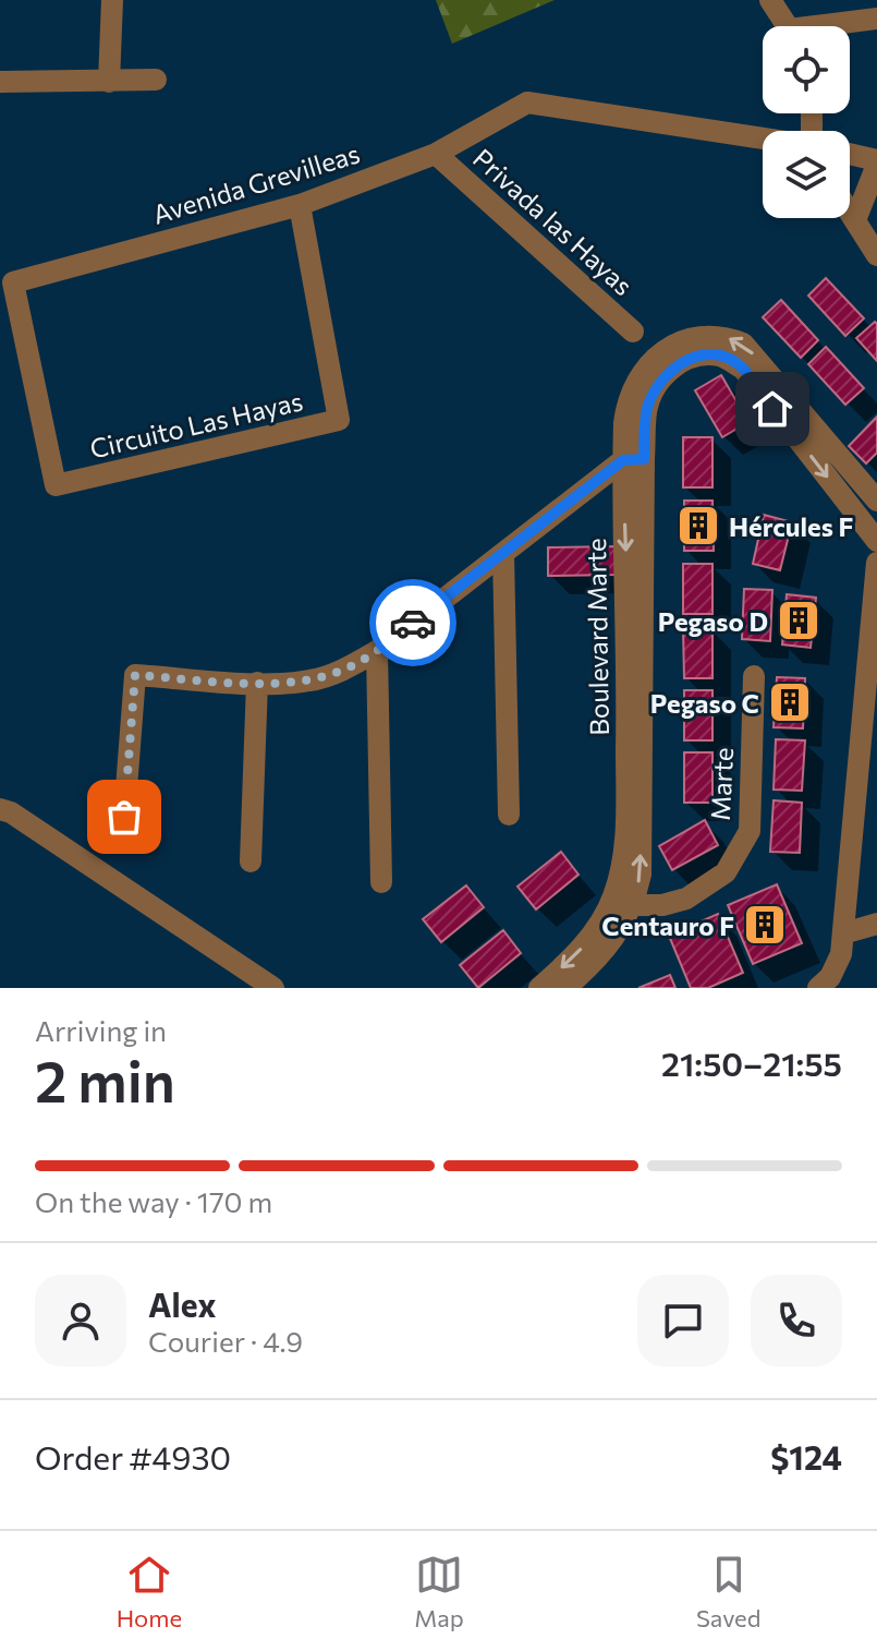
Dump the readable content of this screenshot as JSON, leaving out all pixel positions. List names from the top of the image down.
{
  "streets": {
    "street": [
      "Avenida Grevilleas",
      "Privada las Hayas",
      "Circuito Las Hayas",
      "Boulevard Marte",
      "Marte"
    ]
  },
  "crossings": [
    ["Avenida Grevilleas", "Privada las Hayas"],
    ["Avenida Grevilleas", "Circuito Las Hayas"],
    ["Boulevard Marte", "Marte"]
  ],
  "places": {
    "building": [
      "Hércules F",
      "Pegaso D",
      "Pegaso C",
      "Centauro F"
    ]
  },
  "page": {
    "heading": ["2 min", "Arriving in", "21:50–21:55"],
    "panel": [
      "Alex",
      "Courier · 4.9",
      "Order #4930",
      "$124"
    ],
    "bar": "On the way · 170 m",
    "tabs": ["Home", "Map", "Saved"]
  }
}
